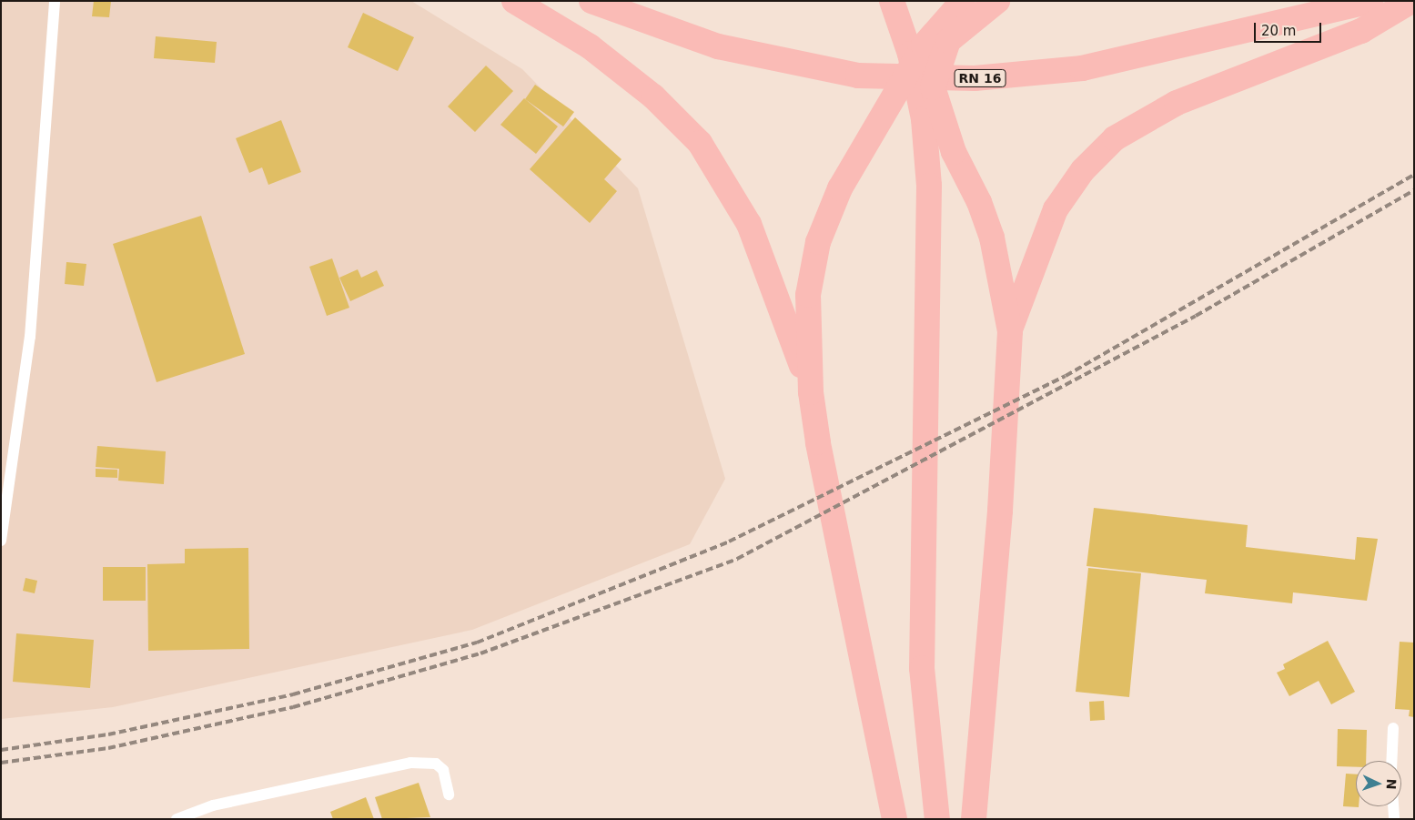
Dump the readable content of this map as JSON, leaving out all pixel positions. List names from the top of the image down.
{
  "streets": {
    "highway": ["RN 16"]
  },
  "scale_bar": "20 m",
  "north": "right"
}
